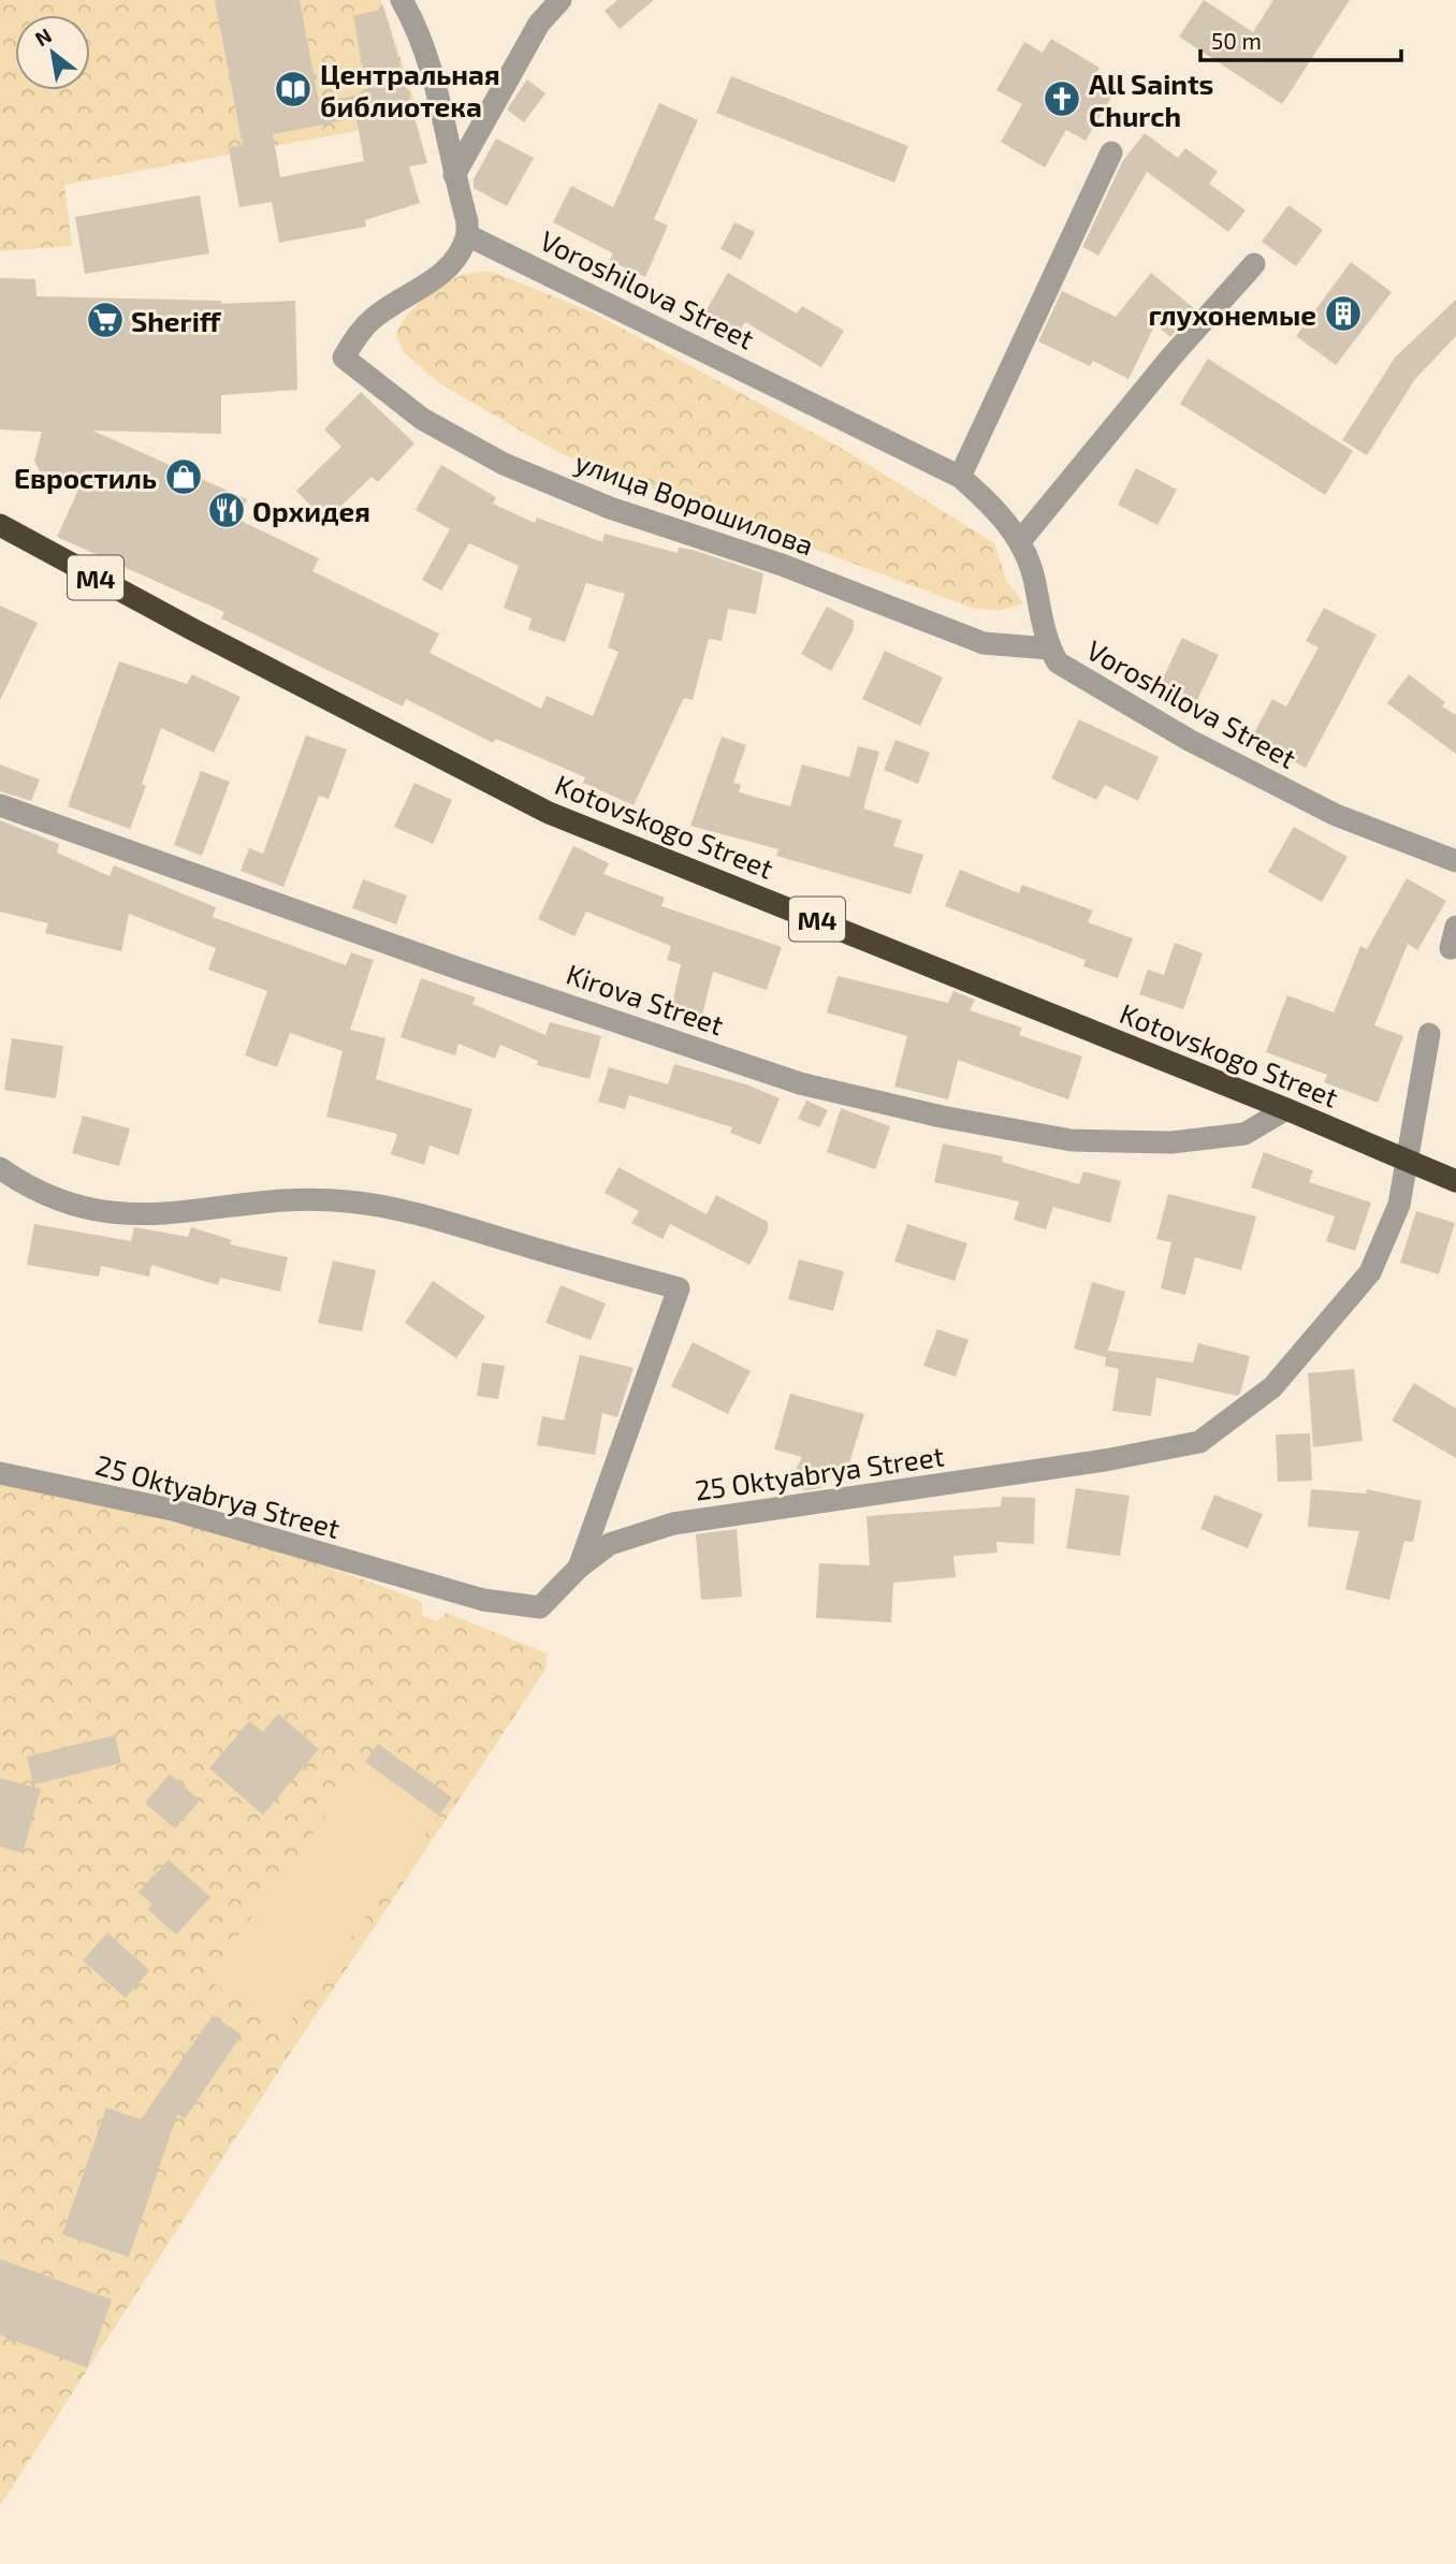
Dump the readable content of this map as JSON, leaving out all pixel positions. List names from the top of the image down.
{
  "streets": {
    "highway": ["M4", "Kotovskogo Street"],
    "street": [
      "Voroshilova Street",
      "улица Ворошилова",
      "Kirova Street",
      "25 Oktyabrya Street"
    ]
  },
  "crossings": [
    ["Voroshilova Street", "улица Ворошилова"],
    ["Kotovskogo Street", "Kirova Street"],
    ["Kotovskogo Street", "25 Oktyabrya Street"]
  ],
  "places": {
    "library": ["Центральная библиотека"],
    "church": ["All Saints Church"],
    "building": ["глухонемые"],
    "supermarket": ["Sheriff"],
    "shop": ["Евростиль"],
    "restaurant": ["Орхидея"]
  },
  "scale_bar": "50 m",
  "north": "top left"
}
